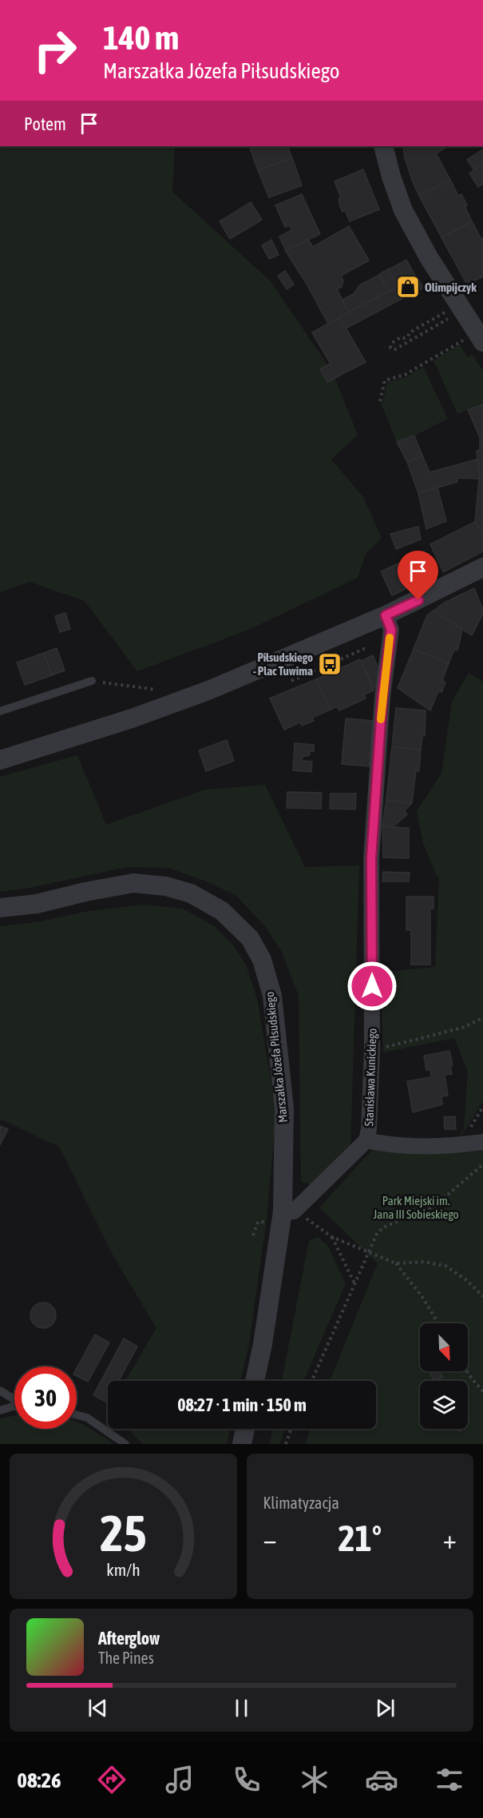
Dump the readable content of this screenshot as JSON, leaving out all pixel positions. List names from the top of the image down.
{
  "streets": {
    "street": ["Marszałka Józefa Piłsudskiego", "Stanisława Kunickiego"]
  },
  "crossings": [
    ["Marszałka Józefa Piłsudskiego", "Stanisława Kunickiego"]
  ],
  "parks": ["Park Miejski im. Jana III Sobieskiego"],
  "places": {
    "shop": ["Olimpijczyk"],
    "bus stop": ["Piłsudskiego - Plac Tuwima"]
  },
  "north": "bottom right",
  "page": {
    "turn": ["140 m", "Marszałka Józefa Piłsudskiego"],
    "then": "Potem",
    "limit": "30",
    "trip": "08:27 · 1 min · 150 m",
    "tile": "Klimatyzacja",
    "heat": ["−", "21°", "+"],
    "song": ["Afterglow", "The Pines"],
    "tabs": "08:26",
    "gauge": ["25", "km/h"]
  }
}
